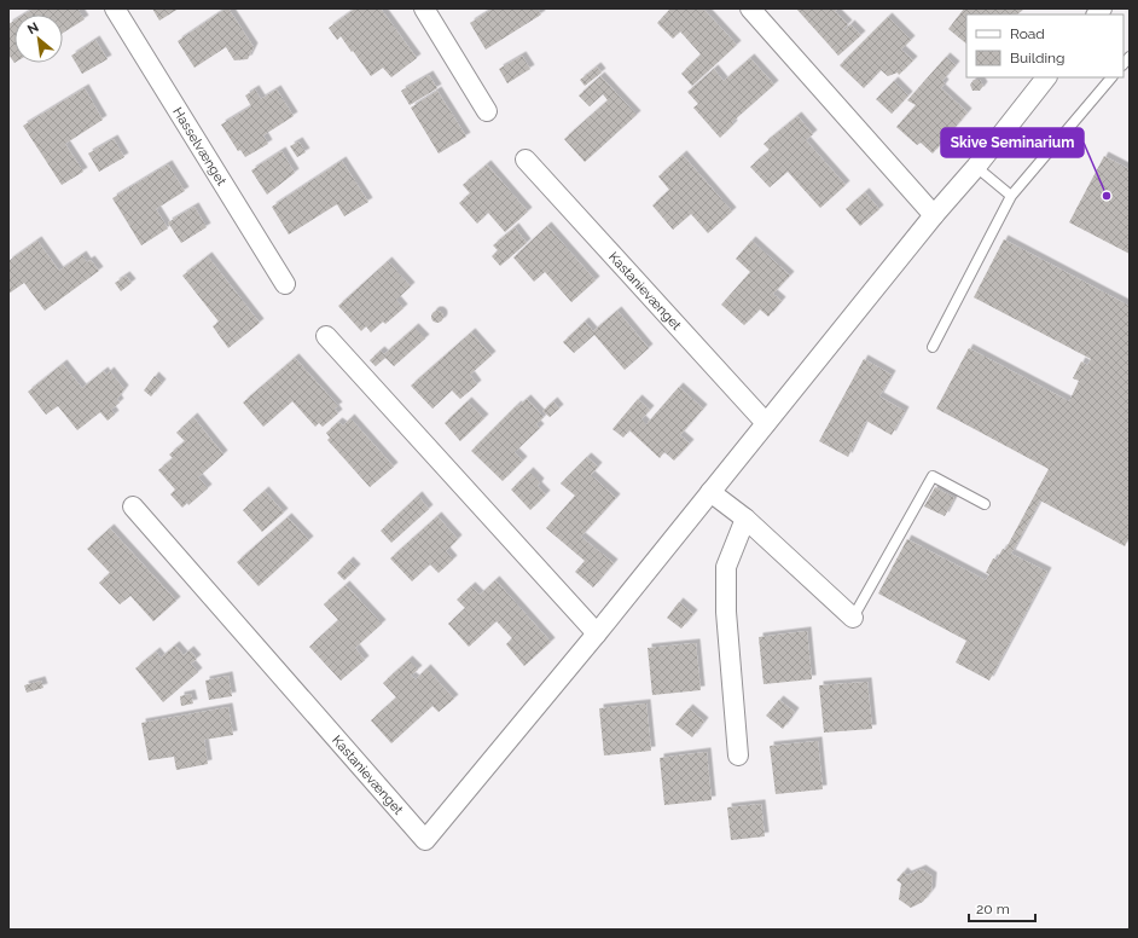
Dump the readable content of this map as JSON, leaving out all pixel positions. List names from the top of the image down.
{
  "streets": {
    "street": ["Hasselvænget", "Kastanievænget"]
  },
  "places": ["Skive Seminarium"],
  "legend": ["Road", "Building"],
  "scale_bar": "20 m",
  "north": "top left"
}
